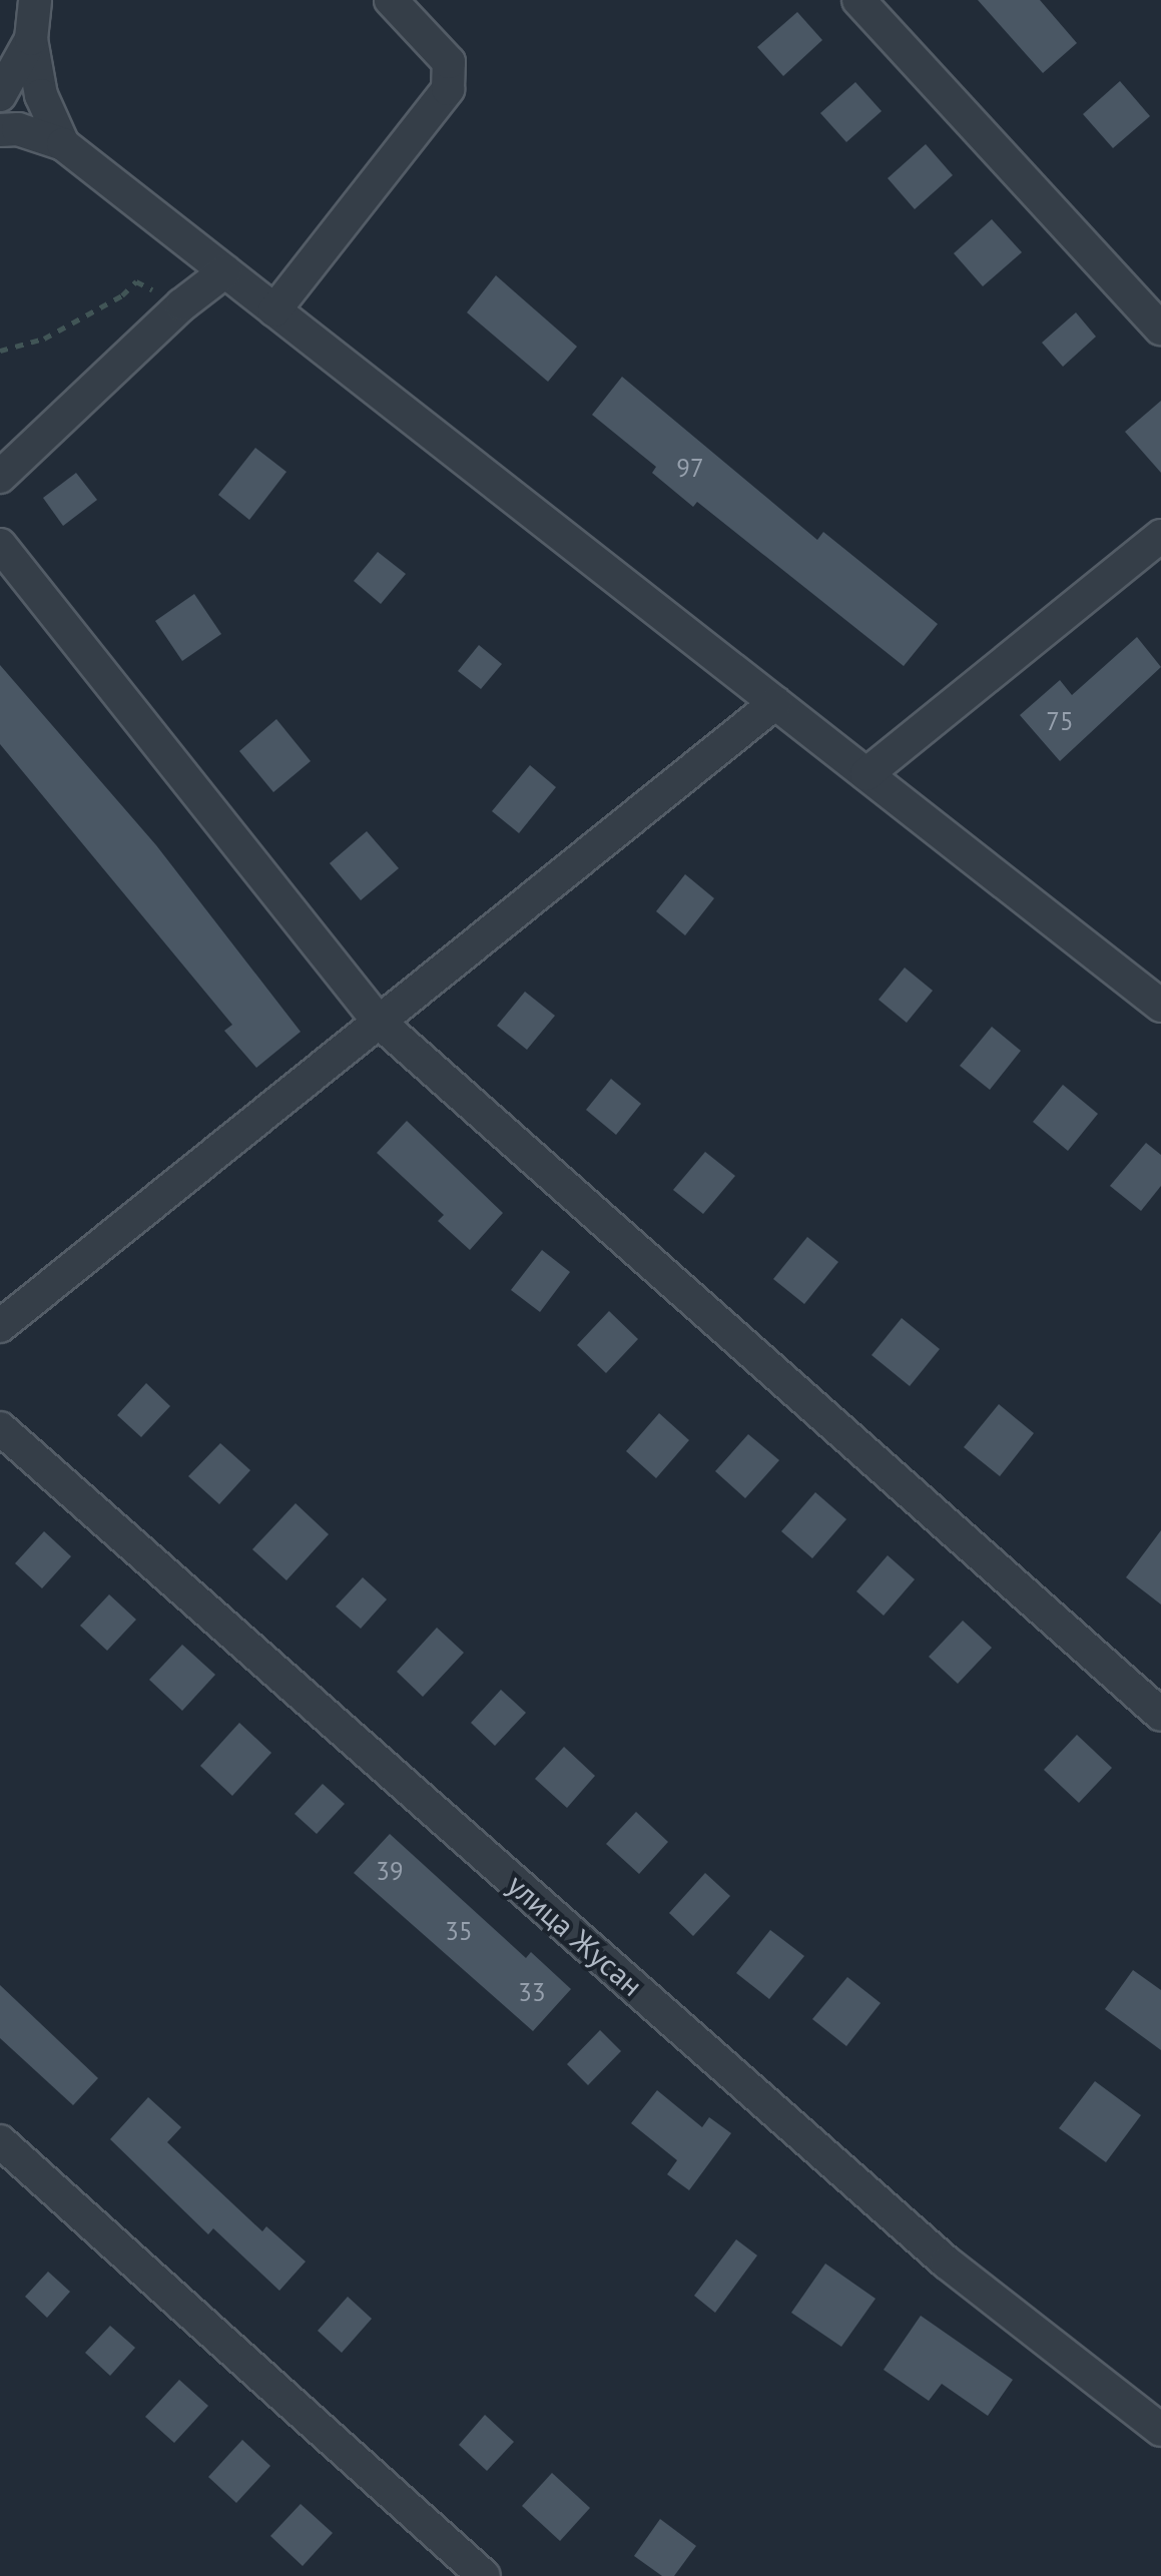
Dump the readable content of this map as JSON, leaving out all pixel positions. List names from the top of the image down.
{
  "streets": {
    "street": ["улица Жусан"]
  },
  "house_numbers": [
    "97",
    "75",
    "39",
    "35",
    "33"
  ]
}
